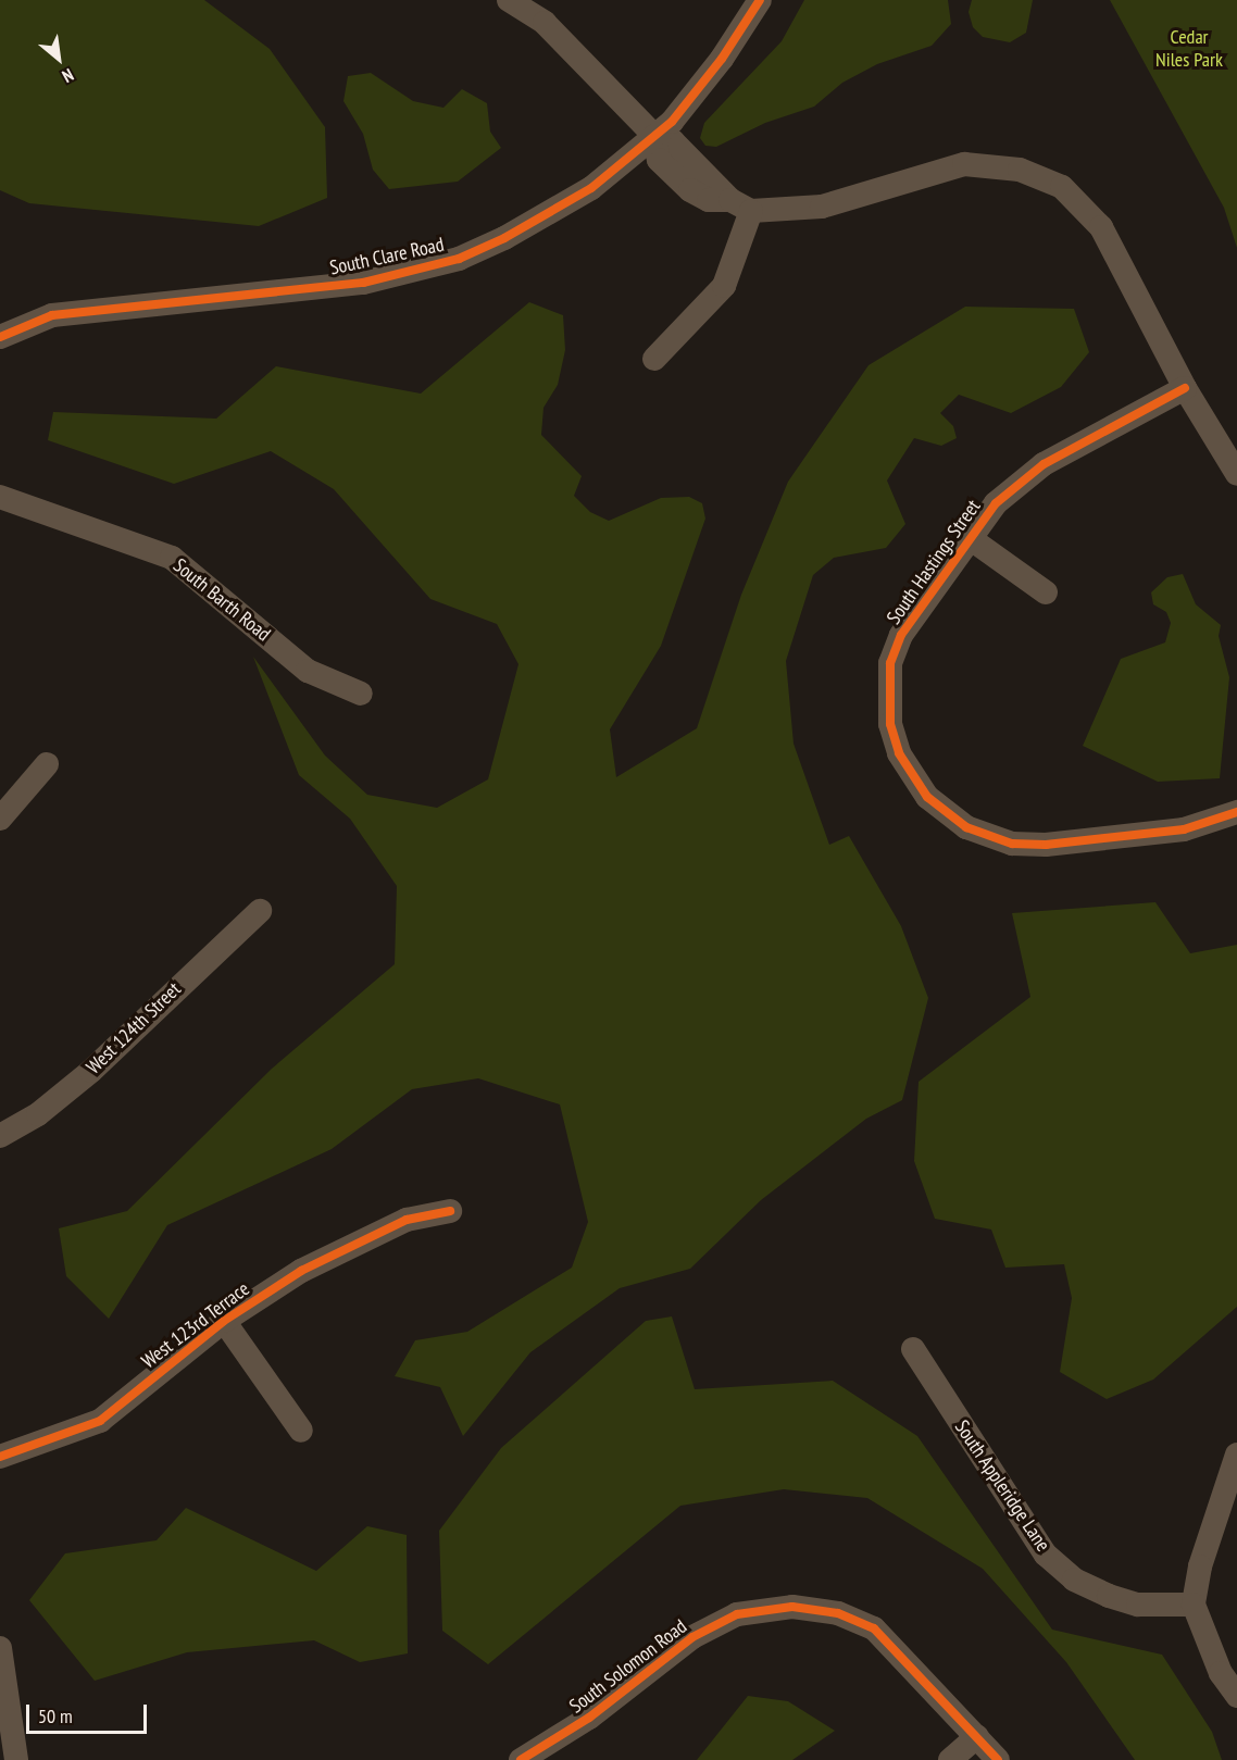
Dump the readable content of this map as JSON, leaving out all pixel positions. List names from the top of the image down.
{
  "streets": {
    "street": [
      "South Clare Road",
      "South Hastings Street",
      "South Barth Road",
      "West 124th Street",
      "West 123rd Terrace",
      "South Appleridge Lane",
      "South Solomon Road"
    ]
  },
  "parks": ["Cedar Niles Park"],
  "scale_bar": "50 m",
  "north": "bottom right"
}
